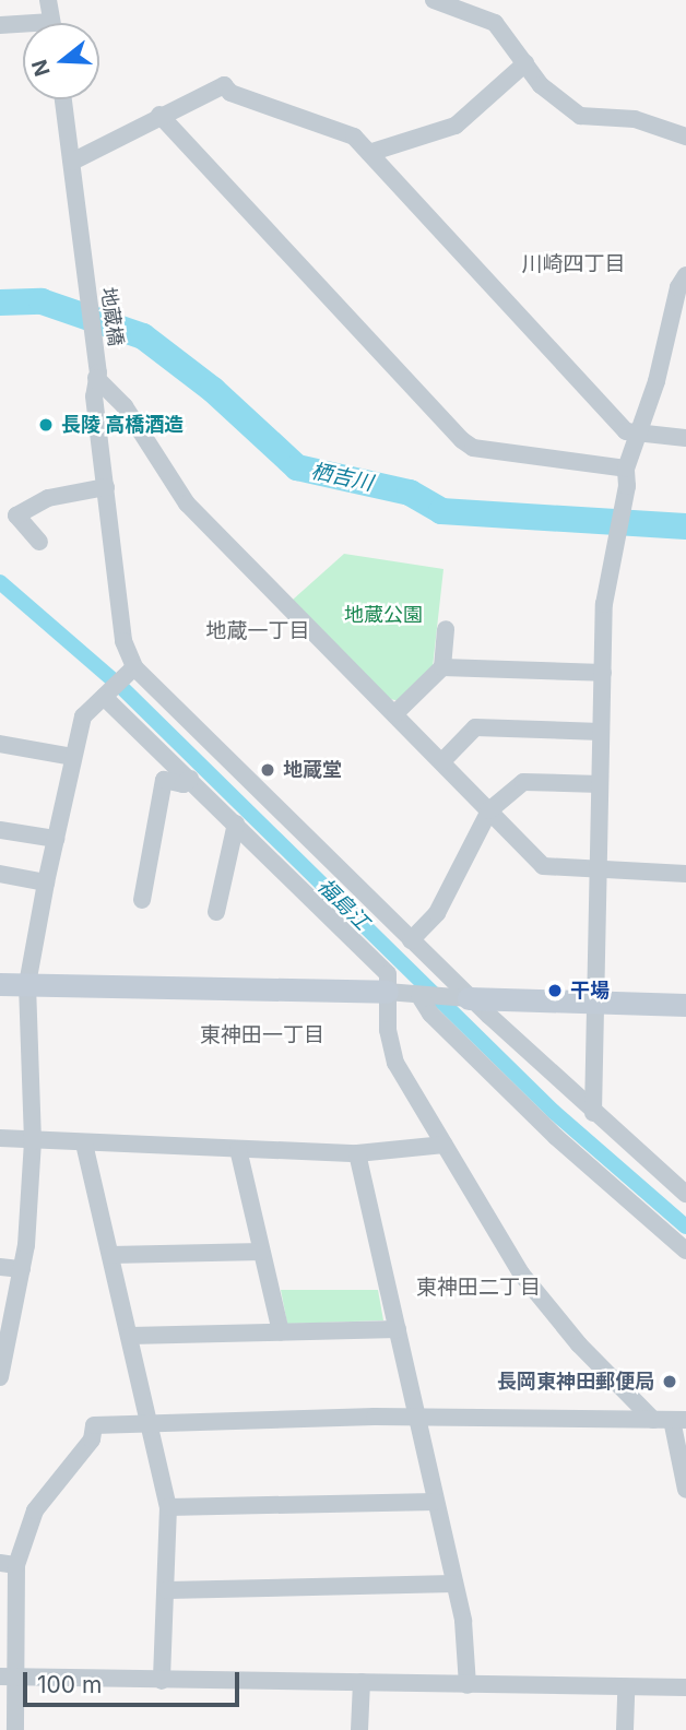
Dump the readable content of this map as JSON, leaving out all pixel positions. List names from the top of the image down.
{
  "streets": {
    "street": ["地蔵橋"]
  },
  "districts": [
    "川崎四丁目",
    "地蔵一丁目",
    "東神田一丁目",
    "東神田二丁目"
  ],
  "water": ["栖吉川", "福島江"],
  "parks": ["地蔵公園"],
  "places": [
    "長陵 高橋酒造",
    "地蔵堂",
    "干場",
    "長岡東神田郵便局"
  ],
  "scale_bar": "100 m",
  "north": "left"
}
